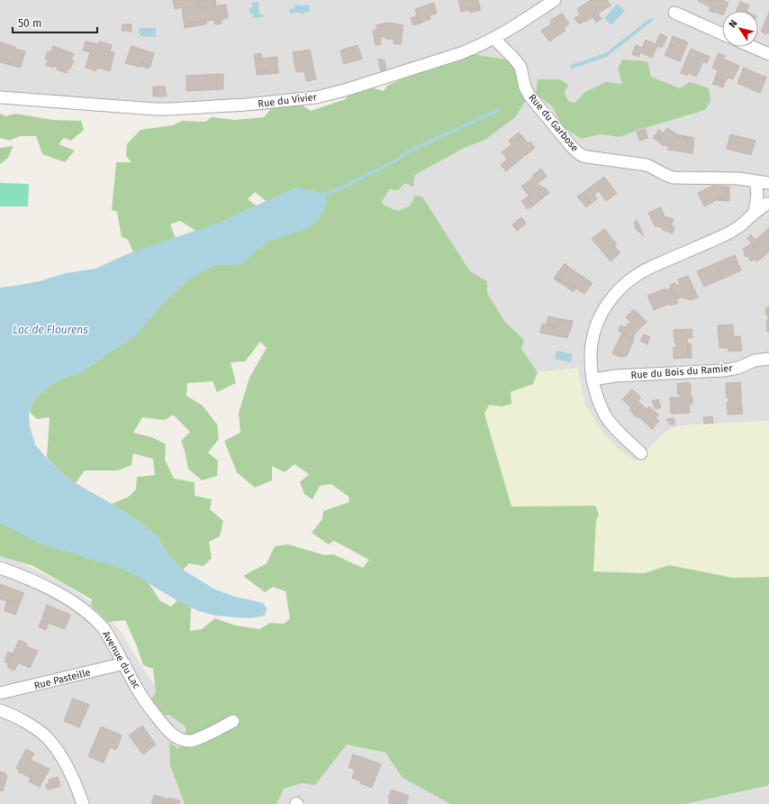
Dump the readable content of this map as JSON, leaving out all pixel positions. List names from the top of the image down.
{
  "streets": {
    "street": [
      "Rue du Vivier",
      "Rue du Garbose",
      "Rue du Bois du Ramier",
      "Avenue du Lac",
      "Rue Pasteille"
    ]
  },
  "crossings": [
    ["Rue du Vivier", "Rue du Garbose"],
    ["Avenue du Lac", "Rue Pasteille"]
  ],
  "water": ["Lac de Flourens"],
  "scale_bar": "50 m",
  "north": "top left"
}
